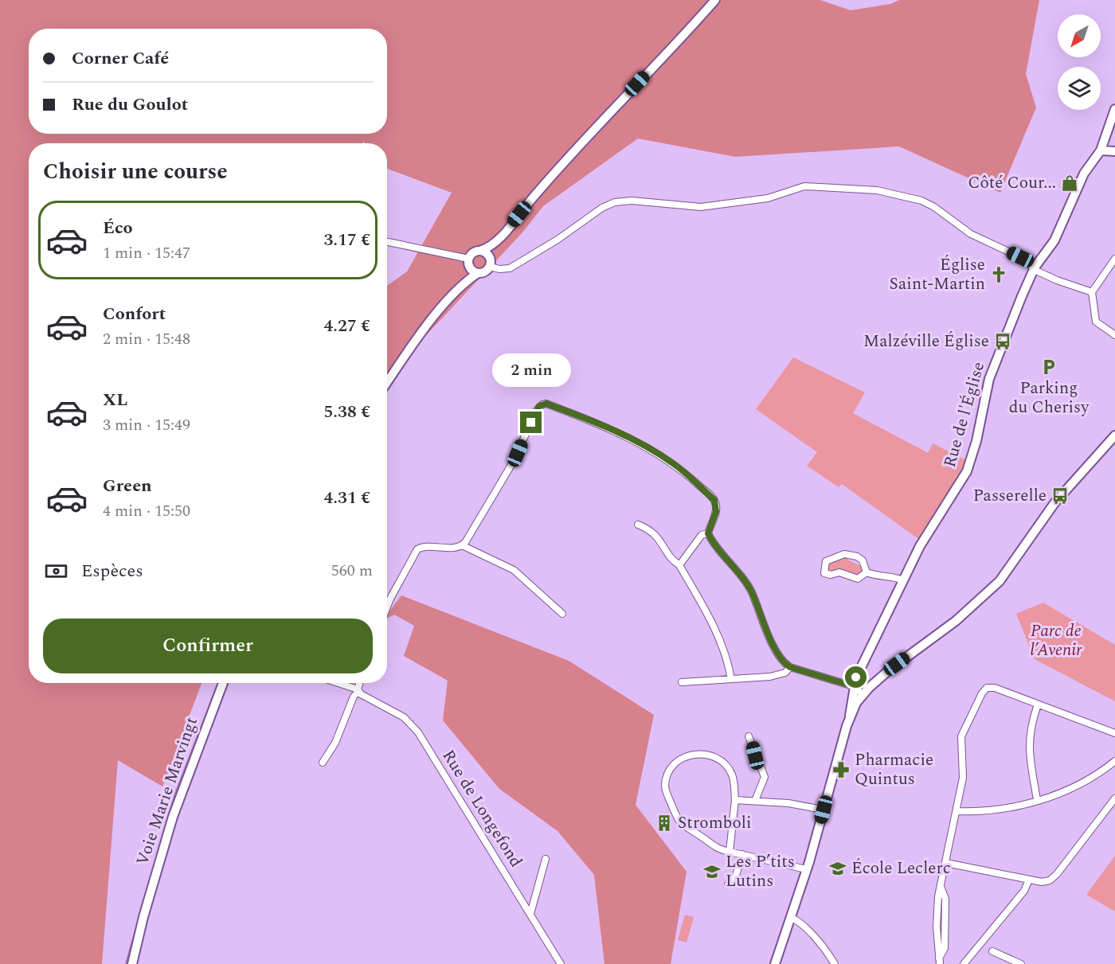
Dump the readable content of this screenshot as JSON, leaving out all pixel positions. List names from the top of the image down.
{
  "streets": {
    "main road": ["Rue de l'Église", "Voie Marie Marvingt"],
    "street": ["Rue de Longefond"]
  },
  "parks": ["Parc de l’Avenir"],
  "places": {
    "shop": ["Côté Cour..."],
    "church": ["Église Saint-Martin"],
    "bus stop": ["Malzéville Église", "Passerelle"],
    "parking": ["Parking du Cherisy"],
    "pharmacy": ["Pharmacie Quintus"],
    "building": ["Stromboli"],
    "school or university": ["École Leclerc", "Les P’tits Lutins"]
  },
  "north": "bottom left",
  "page": {
    "banner": ["Corner Café", "Rue du Goulot"],
    "heading": "Choisir une course",
    "list": [
      {
        "name": "Éco",
        "note": "1 min · 15:47",
        "value": "3.17 €"
      },
      {
        "name": "Confort",
        "note": "2 min · 15:48",
        "value": "4.27 €"
      },
      {
        "name": "XL",
        "note": "3 min · 15:49",
        "value": "5.38 €"
      },
      {
        "name": "Green",
        "note": "4 min · 15:50",
        "value": "4.31 €"
      }
    ],
    "bubble": "2 min",
    "pay": ["Espèces", "560 m"],
    "buttons": "Confirmer"
  }
}
